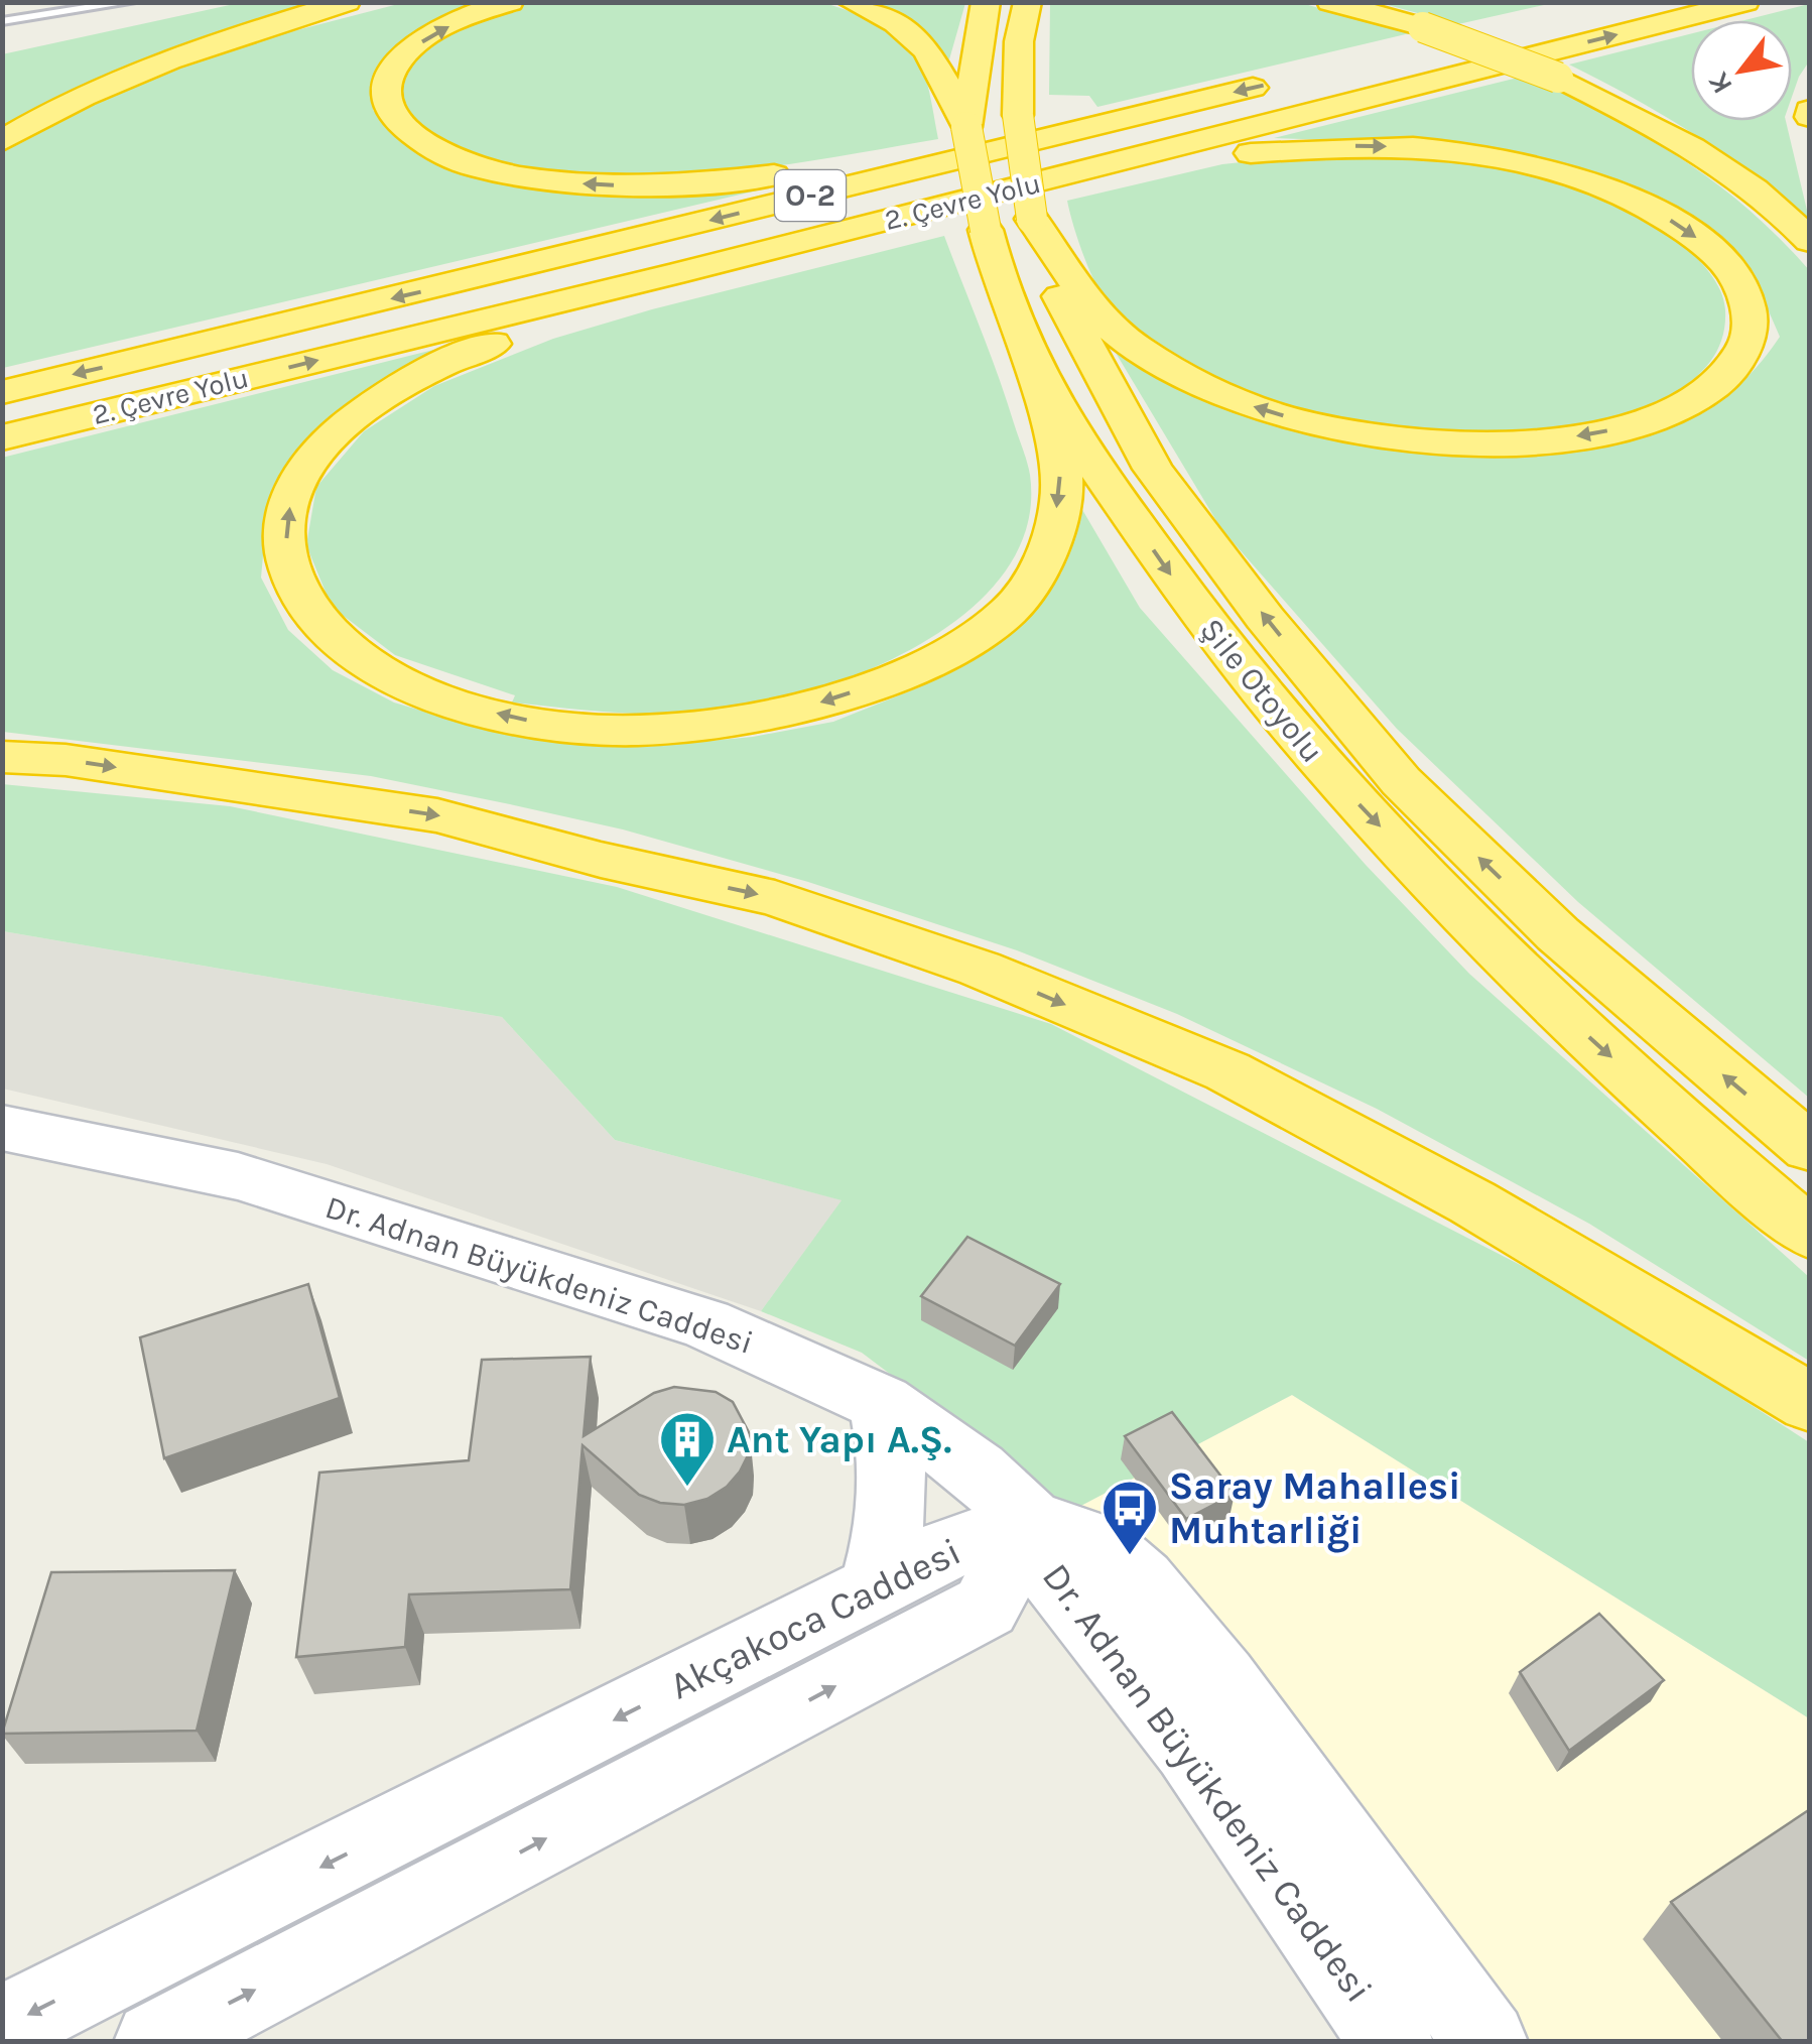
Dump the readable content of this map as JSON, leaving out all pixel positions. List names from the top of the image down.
{
  "streets": {
    "highway": ["O-2", "2. Çevre Yolu", "Şile Otoyolu"],
    "street": ["Dr. Adnan Büyükdeniz Caddesi", "Akçakoca Caddesi"]
  },
  "crossings": [
    ["Dr. Adnan Büyükdeniz Caddesi", "Akçakoca Caddesi"]
  ],
  "places": {
    "building": ["Ant Yapı A.Ş."],
    "bus stop": ["Saray Mahallesi Muhtarliği"]
  },
  "north": "bottom left"
}
